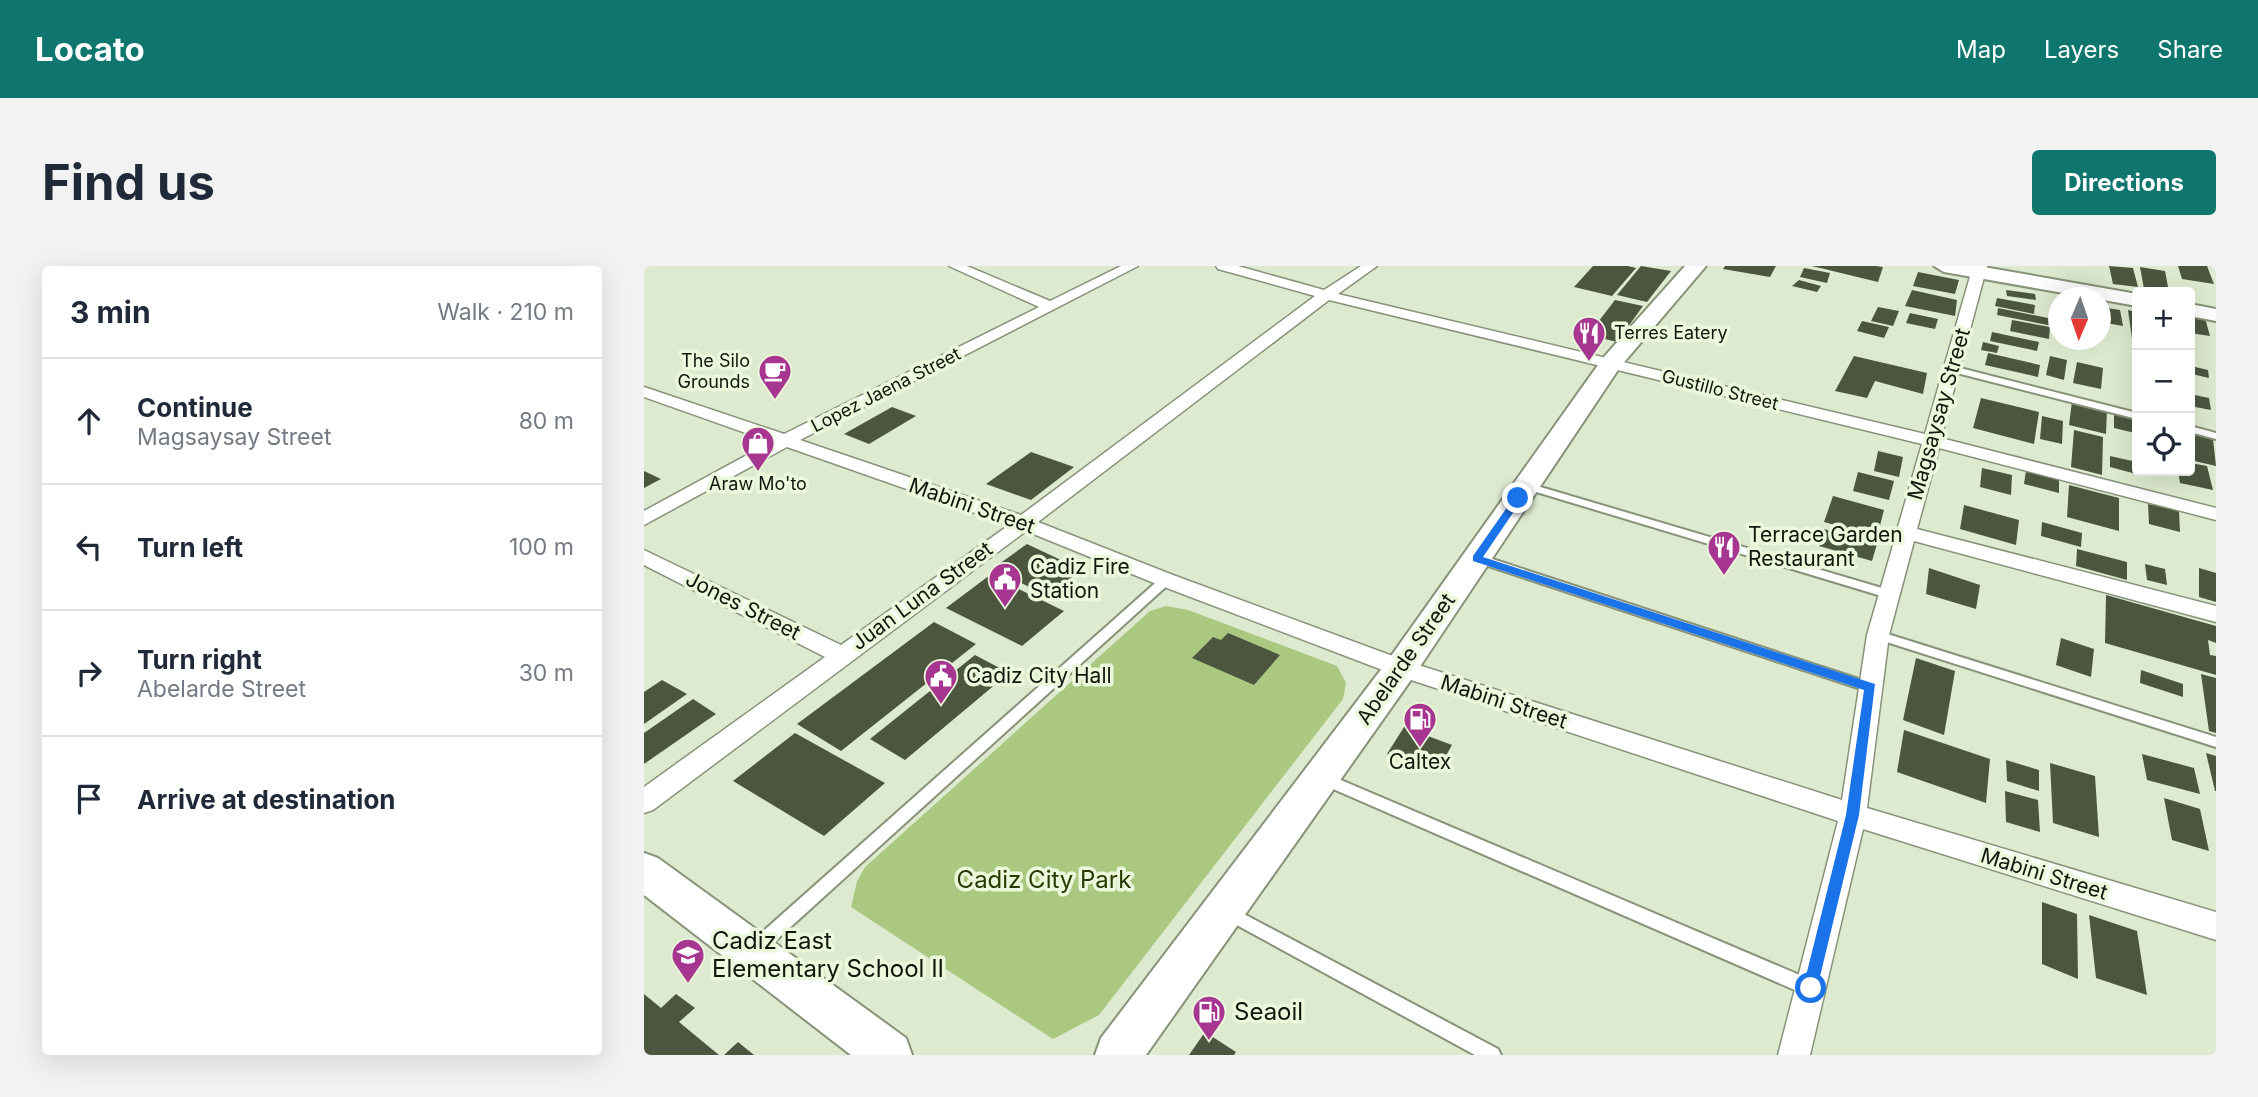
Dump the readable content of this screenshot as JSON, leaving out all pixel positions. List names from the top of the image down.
{
  "streets": {
    "street": [
      "Lopez Jaena Street",
      "Gustillo Street",
      "Magsaysay Street",
      "Mabini Street",
      "Juan Luna Street",
      "Jones Street",
      "Abelarde Street"
    ]
  },
  "crossings": [
    ["Lopez Jaena Street", "Mabini Street"],
    ["Gustillo Street", "Magsaysay Street"],
    ["Gustillo Street", "Juan Luna Street"],
    ["Gustillo Street", "Abelarde Street"],
    ["Magsaysay Street", "Mabini Street"],
    ["Mabini Street", "Juan Luna Street"],
    ["Mabini Street", "Abelarde Street"],
    ["Juan Luna Street", "Jones Street"]
  ],
  "parks": ["Cadiz City Park"],
  "places": {
    "restaurant": ["Terres Eatery", "Terrace Garden Restaurant"],
    "cafe": ["The Silo Grounds"],
    "shop": ["Araw Mo'to"],
    "public building": ["Cadiz Fire Station", "Cadiz City Hall"],
    "fuel station": ["Caltex", "Seaoil"],
    "school or university": ["Cadiz East Elementary School II"]
  },
  "north": "bottom",
  "page": {
    "header": "Locato",
    "nav": ["Map", "Layers", "Share"],
    "buttons": "Directions",
    "title": "Find us",
    "heading": ["3 min", "Walk · 210 m"],
    "map_buttons": ["+", "−"],
    "list": [
      ["Continue", "Magsaysay Street", "80 m"],
      ["Turn left", "100 m"],
      ["Turn right", "Abelarde Street", "30 m"],
      "Arrive at destination"
    ]
  }
}
